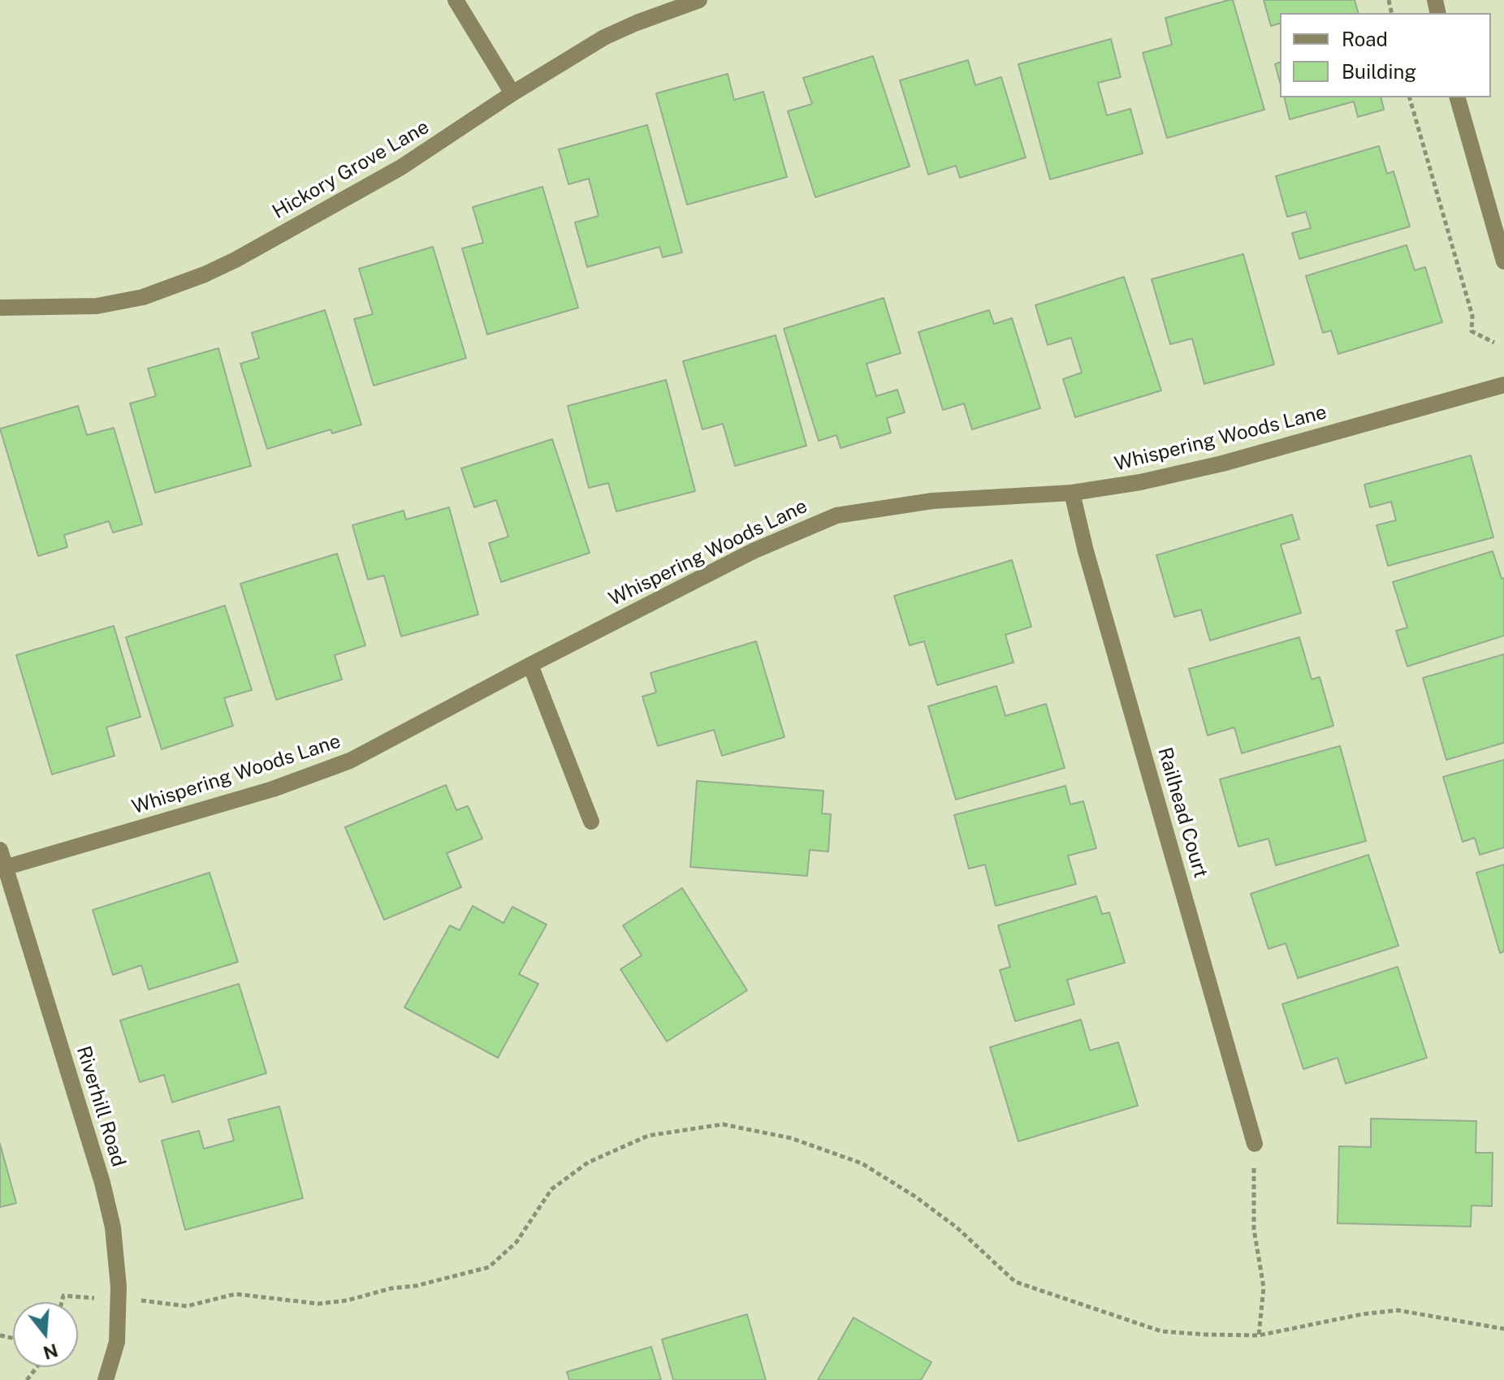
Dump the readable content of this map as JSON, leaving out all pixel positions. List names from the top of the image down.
{
  "streets": {
    "street": [
      "Hickory Grove Lane",
      "Whispering Woods Lane",
      "Railhead Court",
      "Riverhill Road"
    ]
  },
  "crossings": [
    ["Whispering Woods Lane", "Railhead Court"],
    ["Whispering Woods Lane", "Riverhill Road"]
  ],
  "legend": ["Road", "Building"],
  "north": "bottom"
}
